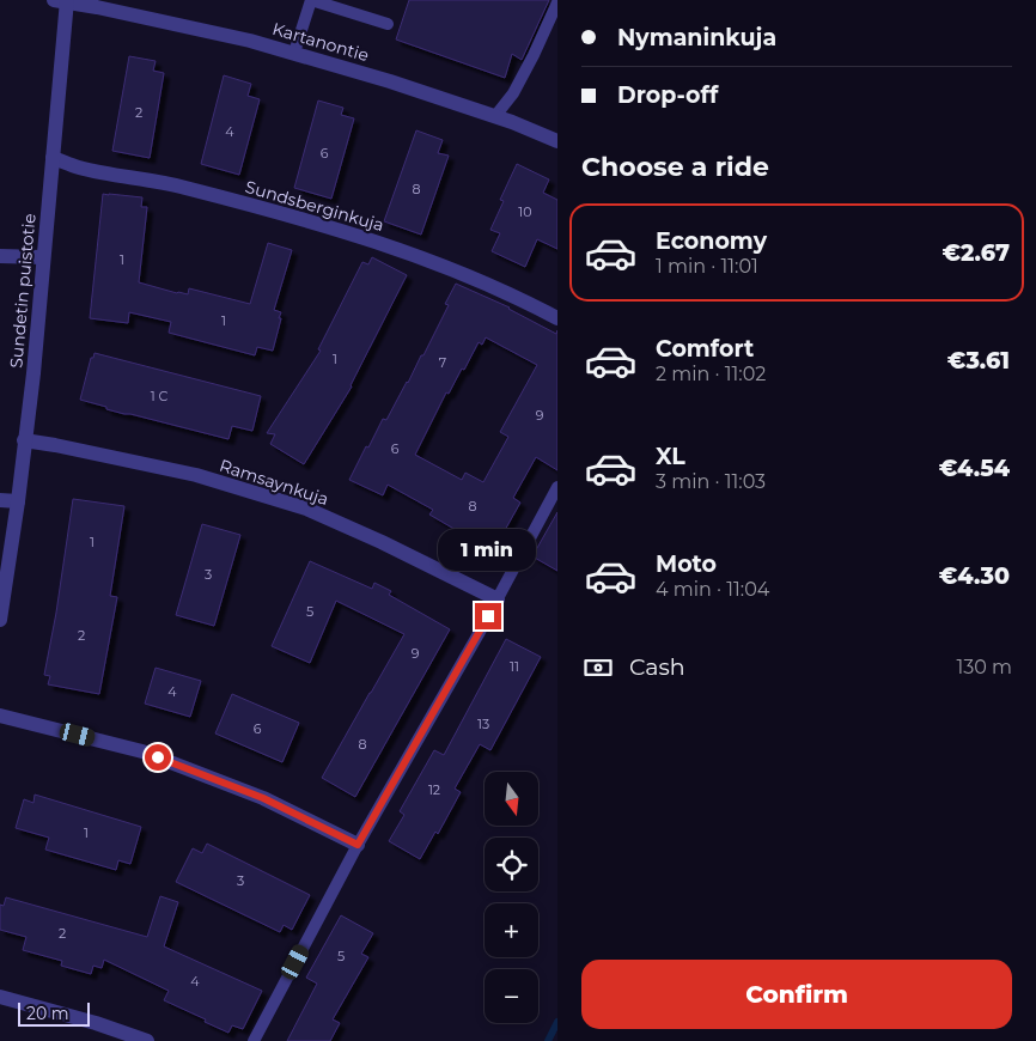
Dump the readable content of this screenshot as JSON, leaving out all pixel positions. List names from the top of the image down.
{
  "streets": {
    "street": [
      "Kartanontie",
      "Sundsberginkuja",
      "Sundetin puistotie",
      "Ramsaynkuja"
    ]
  },
  "crossings": [
    ["Kartanontie", "Sundetin puistotie"],
    ["Sundsberginkuja", "Sundetin puistotie"],
    ["Sundetin puistotie", "Ramsaynkuja"]
  ],
  "house_numbers": [
    "2",
    "4",
    "6",
    "8",
    "10",
    "1",
    "1",
    "1",
    "7",
    "1 C",
    "9",
    "6",
    "8",
    "1",
    "3",
    "5",
    "2",
    "9",
    "11",
    "4",
    "13",
    "6",
    "8",
    "12",
    "1",
    "3",
    "2",
    "5",
    "4"
  ],
  "scale_bar": "20 m",
  "north": "bottom",
  "page": {
    "banner": ["Nymaninkuja", "Drop-off"],
    "heading": "Choose a ride",
    "list": [
      {
        "name": "Economy",
        "note": "1 min · 11:01",
        "value": "€2.67"
      },
      {
        "name": "Comfort",
        "note": "2 min · 11:02",
        "value": "€3.61"
      },
      {
        "name": "XL",
        "note": "3 min · 11:03",
        "value": "€4.54"
      },
      {
        "name": "Moto",
        "note": "4 min · 11:04",
        "value": "€4.30"
      }
    ],
    "bubble": "1 min",
    "pay": ["Cash", "130 m"],
    "map_buttons": ["+", "−"],
    "buttons": "Confirm",
    "scale": "20 m"
  }
}
